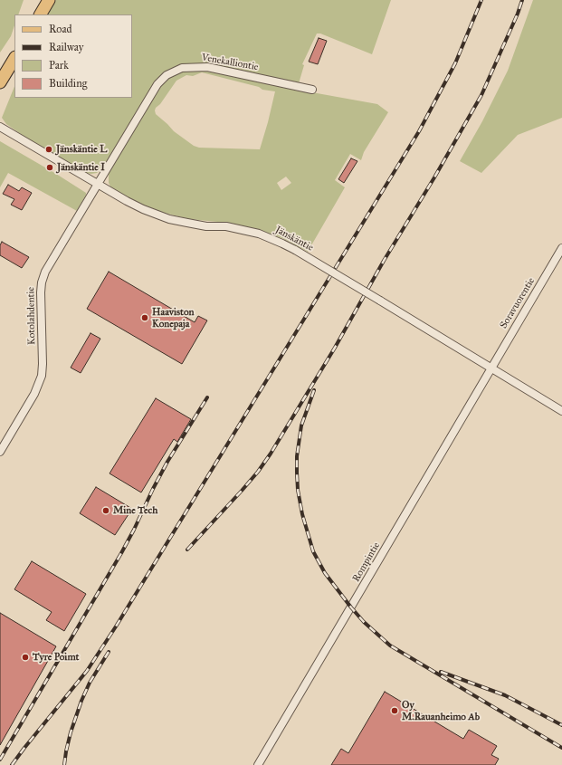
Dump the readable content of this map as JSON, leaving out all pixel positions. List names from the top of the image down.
{
  "streets": {
    "street": [
      "Venekalliontie",
      "Jänskäntie",
      "Soravuorentie",
      "Kotolahdentie",
      "Rompintie"
    ]
  },
  "crossings": [
    ["Venekalliontie", "Jänskäntie"],
    ["Venekalliontie", "Kotolahdentie"],
    ["Jänskäntie", "Soravuorentie"],
    ["Jänskäntie", "Kotolahdentie"],
    ["Jänskäntie", "Rompintie"],
    ["Soravuorentie", "Rompintie"]
  ],
  "places": [
    "Jänskäntie L",
    "Jänskäntie I",
    "Haaviston Konepaja",
    "Mine Tech",
    "Tyre Poimt",
    "Oy M.Rauanheimo Ab"
  ],
  "legend": [
    "Road",
    "Railway",
    "Park",
    "Building"
  ]
}
